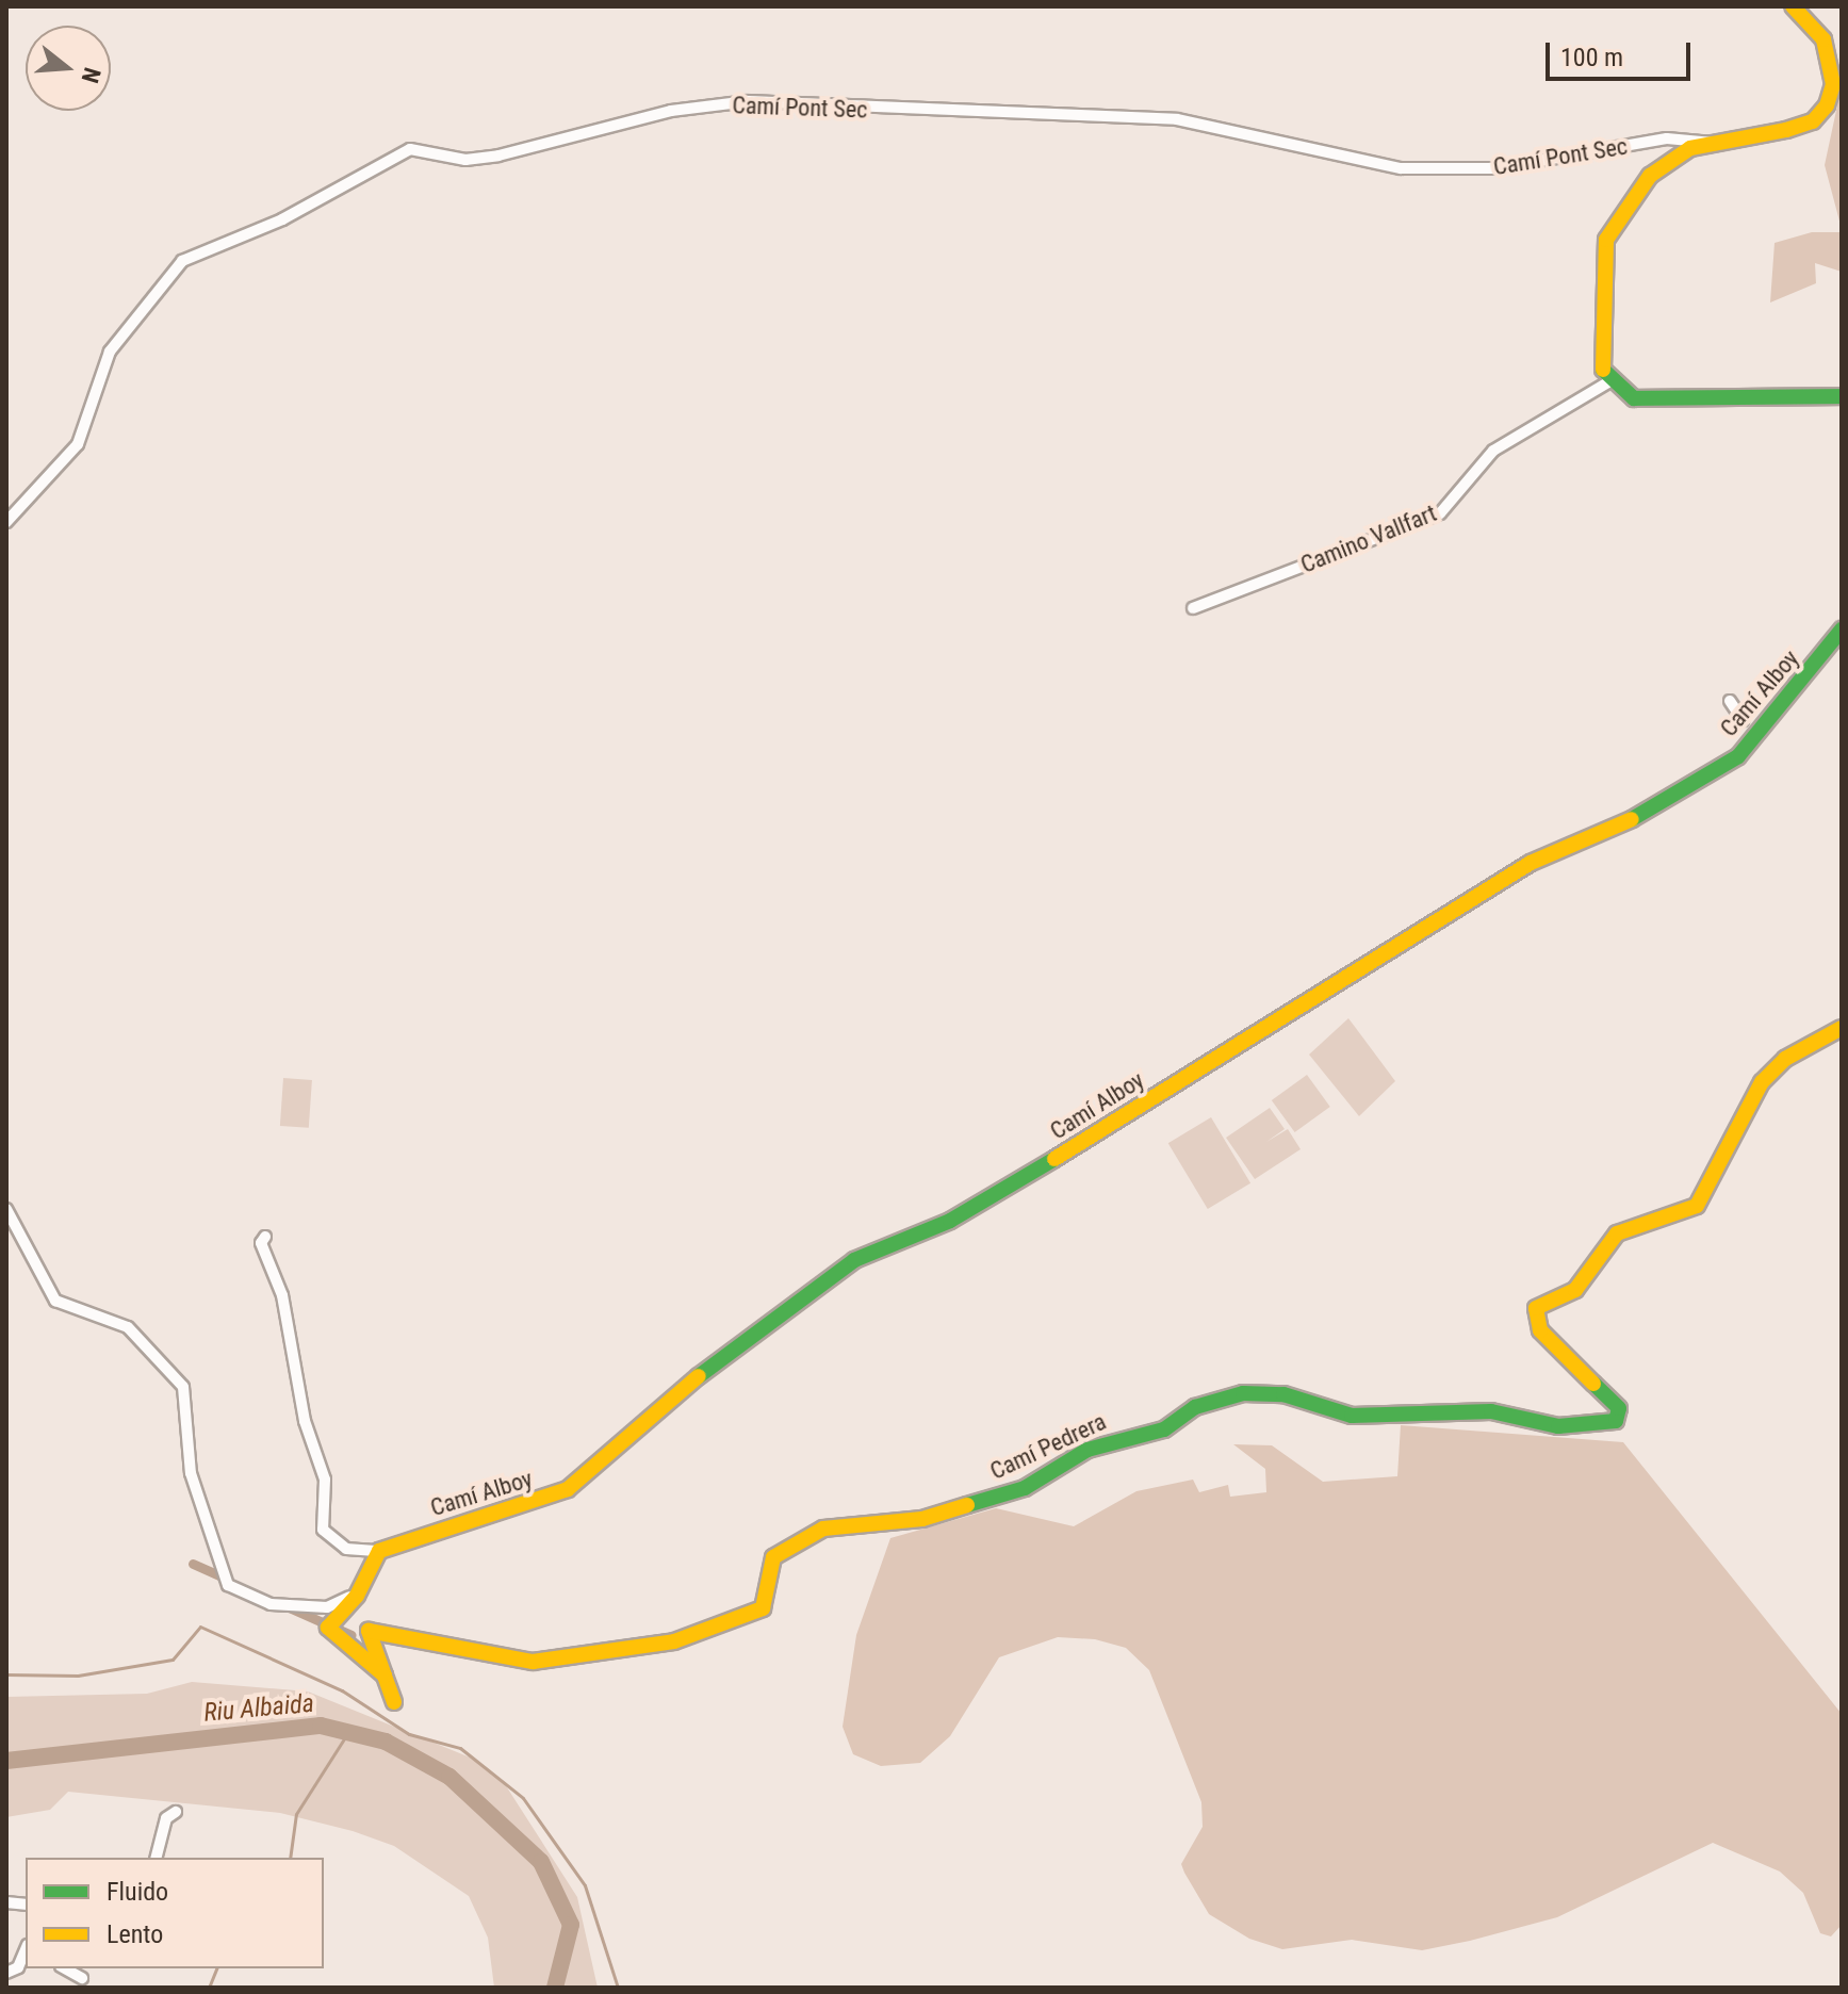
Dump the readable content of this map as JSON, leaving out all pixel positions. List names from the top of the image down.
{
  "streets": {
    "street": [
      "Camí Pont Sec",
      "Camino Vallfart",
      "Camí Alboy",
      "Camí Pedrera"
    ]
  },
  "water": ["Riu Albaida"],
  "legend": ["Fluido", "Lento"],
  "scale_bar": "100 m",
  "north": "right"
}
